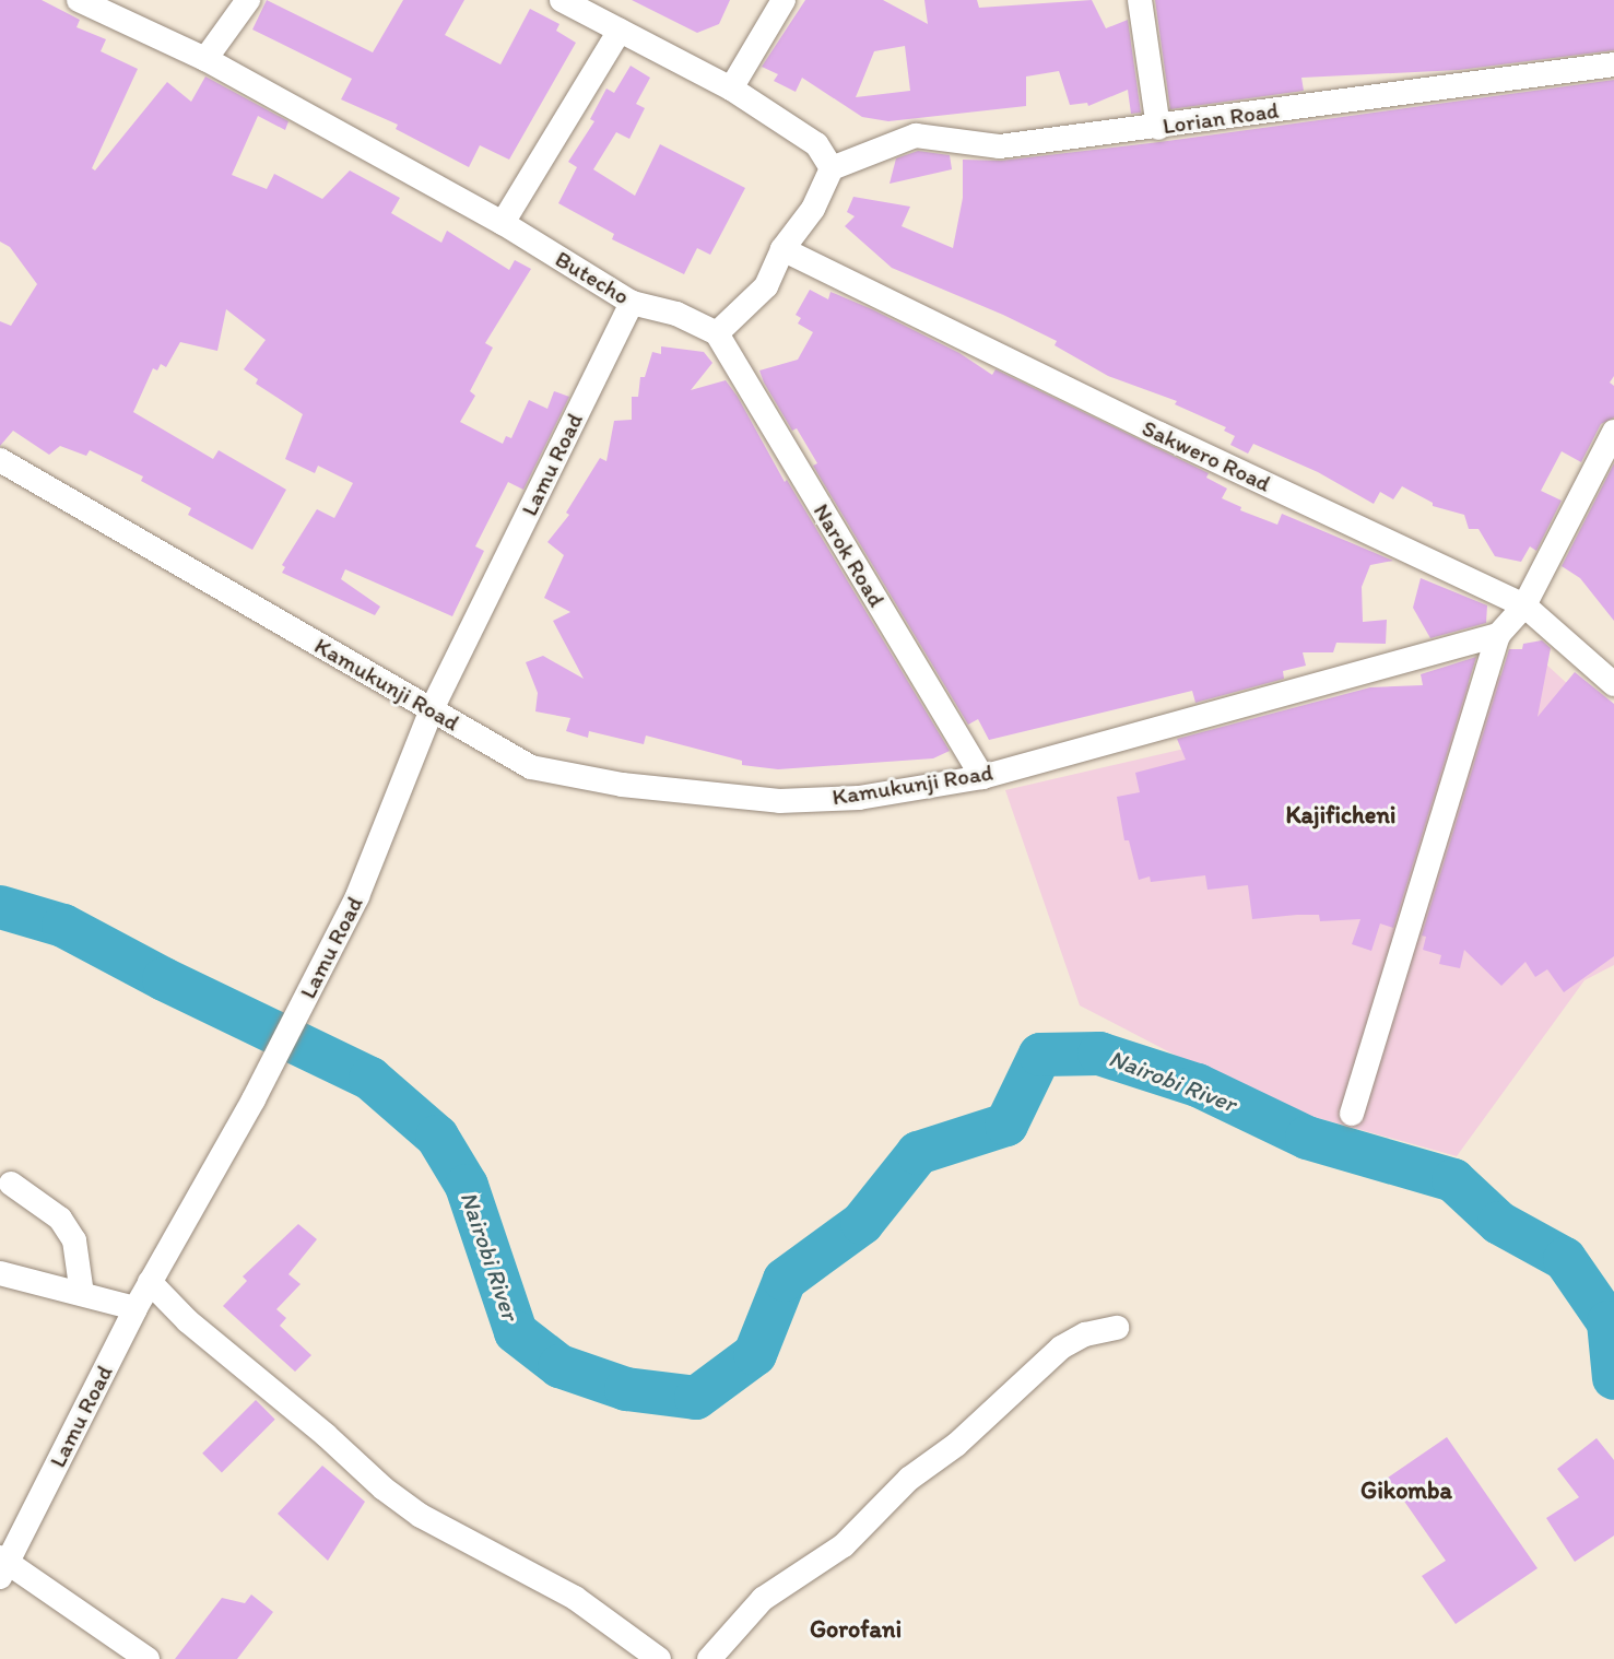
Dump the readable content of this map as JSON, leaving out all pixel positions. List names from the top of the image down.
{
  "streets": {
    "street": [
      "Lorian Road",
      "Butecho",
      "Sakwero Road",
      "Lamu Road",
      "Narok Road",
      "Kamukunji Road"
    ]
  },
  "crossings": [
    ["Butecho", "Lamu Road"],
    ["Butecho", "Narok Road"],
    ["Lamu Road", "Kamukunji Road"],
    ["Narok Road", "Kamukunji Road"]
  ],
  "districts": ["Kajificheni", "Gikomba", "Gorofani"],
  "water": ["Nairobi River"]
}
